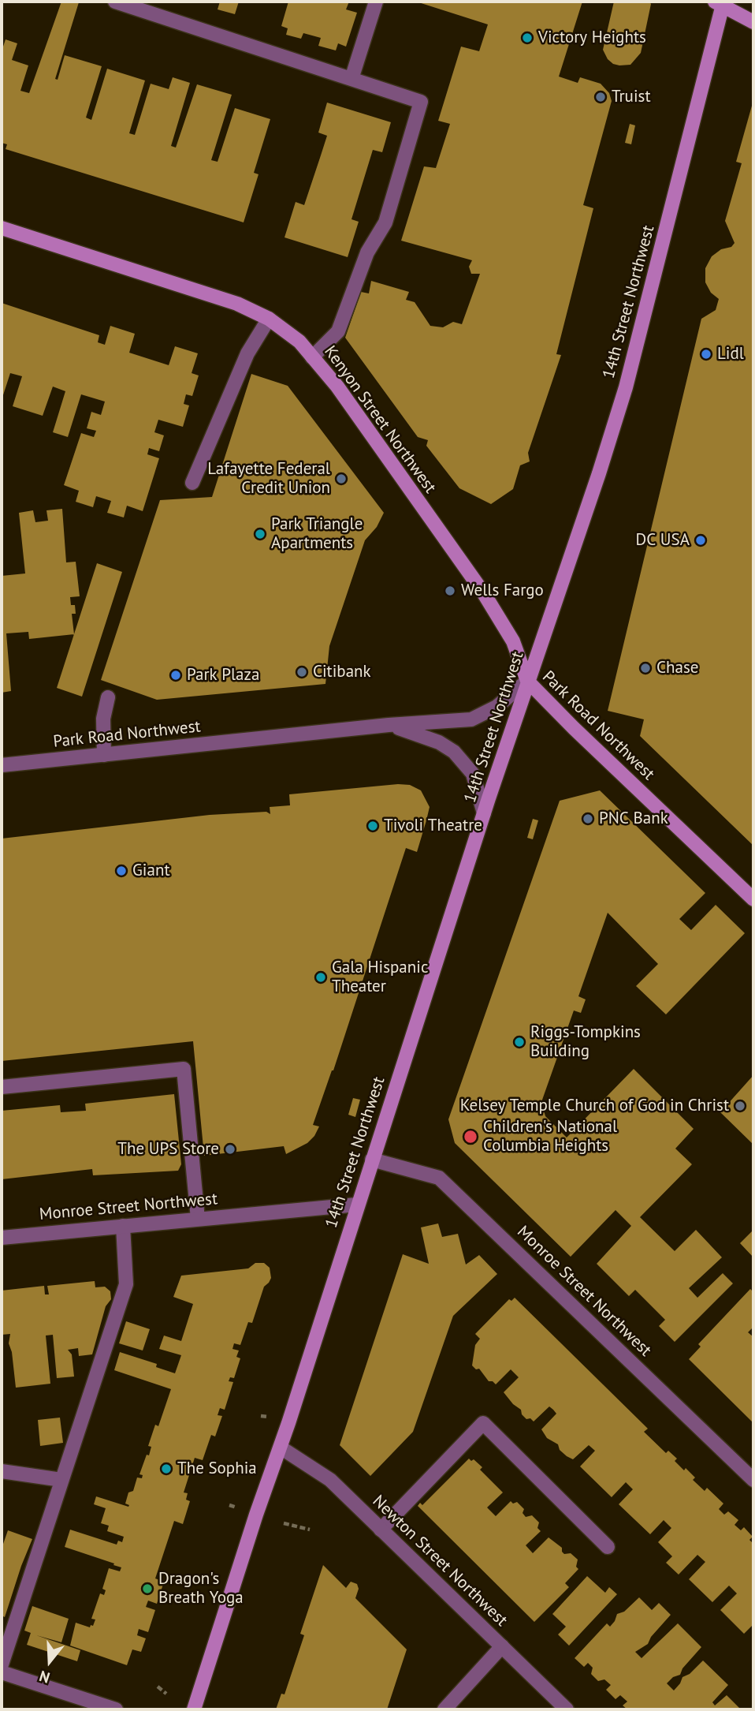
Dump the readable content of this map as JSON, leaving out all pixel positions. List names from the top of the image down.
{
  "streets": {
    "main road": ["14th Street Northwest", "Kenyon Street Northwest", "Park Road Northwest"],
    "street": ["Monroe Street Northwest", "Newton Street Northwest"]
  },
  "crossings": [
    ["14th Street Northwest", "Kenyon Street Northwest"],
    ["14th Street Northwest", "Park Road Northwest"],
    ["14th Street Northwest", "Monroe Street Northwest"],
    ["14th Street Northwest", "Newton Street Northwest"],
    ["Kenyon Street Northwest", "Park Road Northwest"]
  ],
  "places": [
    "Victory Heights",
    "Truist",
    "Lidl",
    "Lafayette Federal Credit Union",
    "Park Triangle Apartments",
    "DC USA",
    "Wells Fargo",
    "Chase",
    "Citibank",
    "Park Plaza",
    "PNC Bank",
    "Tivoli Theatre",
    "Giant",
    "Gala Hispanic Theater",
    "Riggs-Tompkins Building",
    "Kelsey Temple Church of God in Christ",
    "Children's National Columbia Heights",
    "The UPS Store",
    "The Sophia",
    "Dragon's Breath Yoga"
  ],
  "north": "bottom"
}
